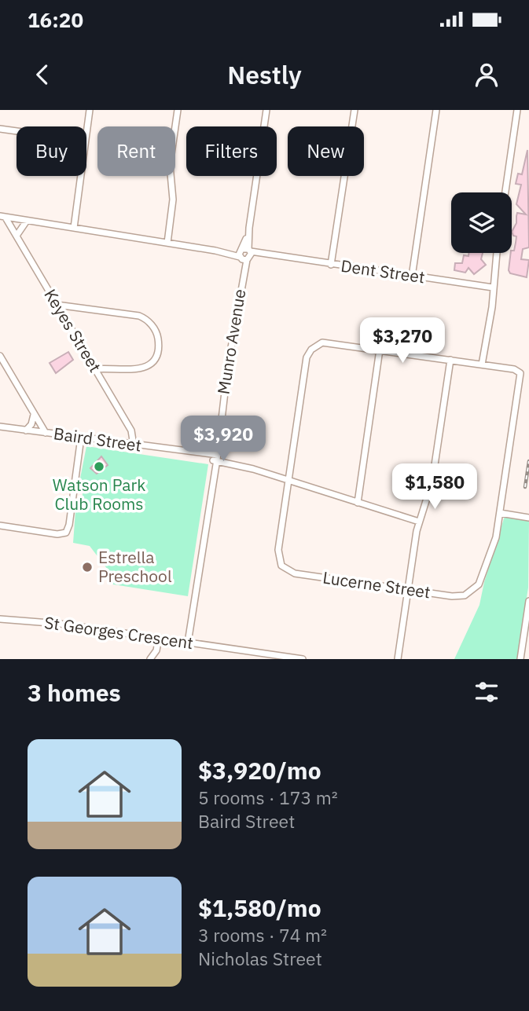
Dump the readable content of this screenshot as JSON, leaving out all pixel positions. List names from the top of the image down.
{
  "streets": {
    "street": [
      "Dent Street",
      "Keyes Street",
      "Munro Avenue",
      "Baird Street",
      "Lucerne Street",
      "St Georges Crescent"
    ]
  },
  "crossings": [
    ["Dent Street", "Keyes Street"],
    ["Dent Street", "Munro Avenue"],
    ["Keyes Street", "Baird Street"],
    ["Munro Avenue", "Baird Street"],
    ["Munro Avenue", "St Georges Crescent"],
    ["Baird Street", "Lucerne Street"]
  ],
  "places": ["Watson Park Club Rooms", "Estrella Preschool"],
  "page": {
    "status": "16:20",
    "header": "Nestly",
    "chip": [
      "Buy",
      "Rent",
      "Filters",
      "New"
    ],
    "price": ["$3,270", "$3,920", "$1,580"],
    "heading": "3 homes",
    "list": [
      {
        "name": "$3,920/mo",
        "note": "5 rooms · 173 m² · Baird Street"
      },
      {
        "name": "$1,580/mo",
        "note": "3 rooms · 74 m² · Nicholas Street"
      }
    ]
  }
}
